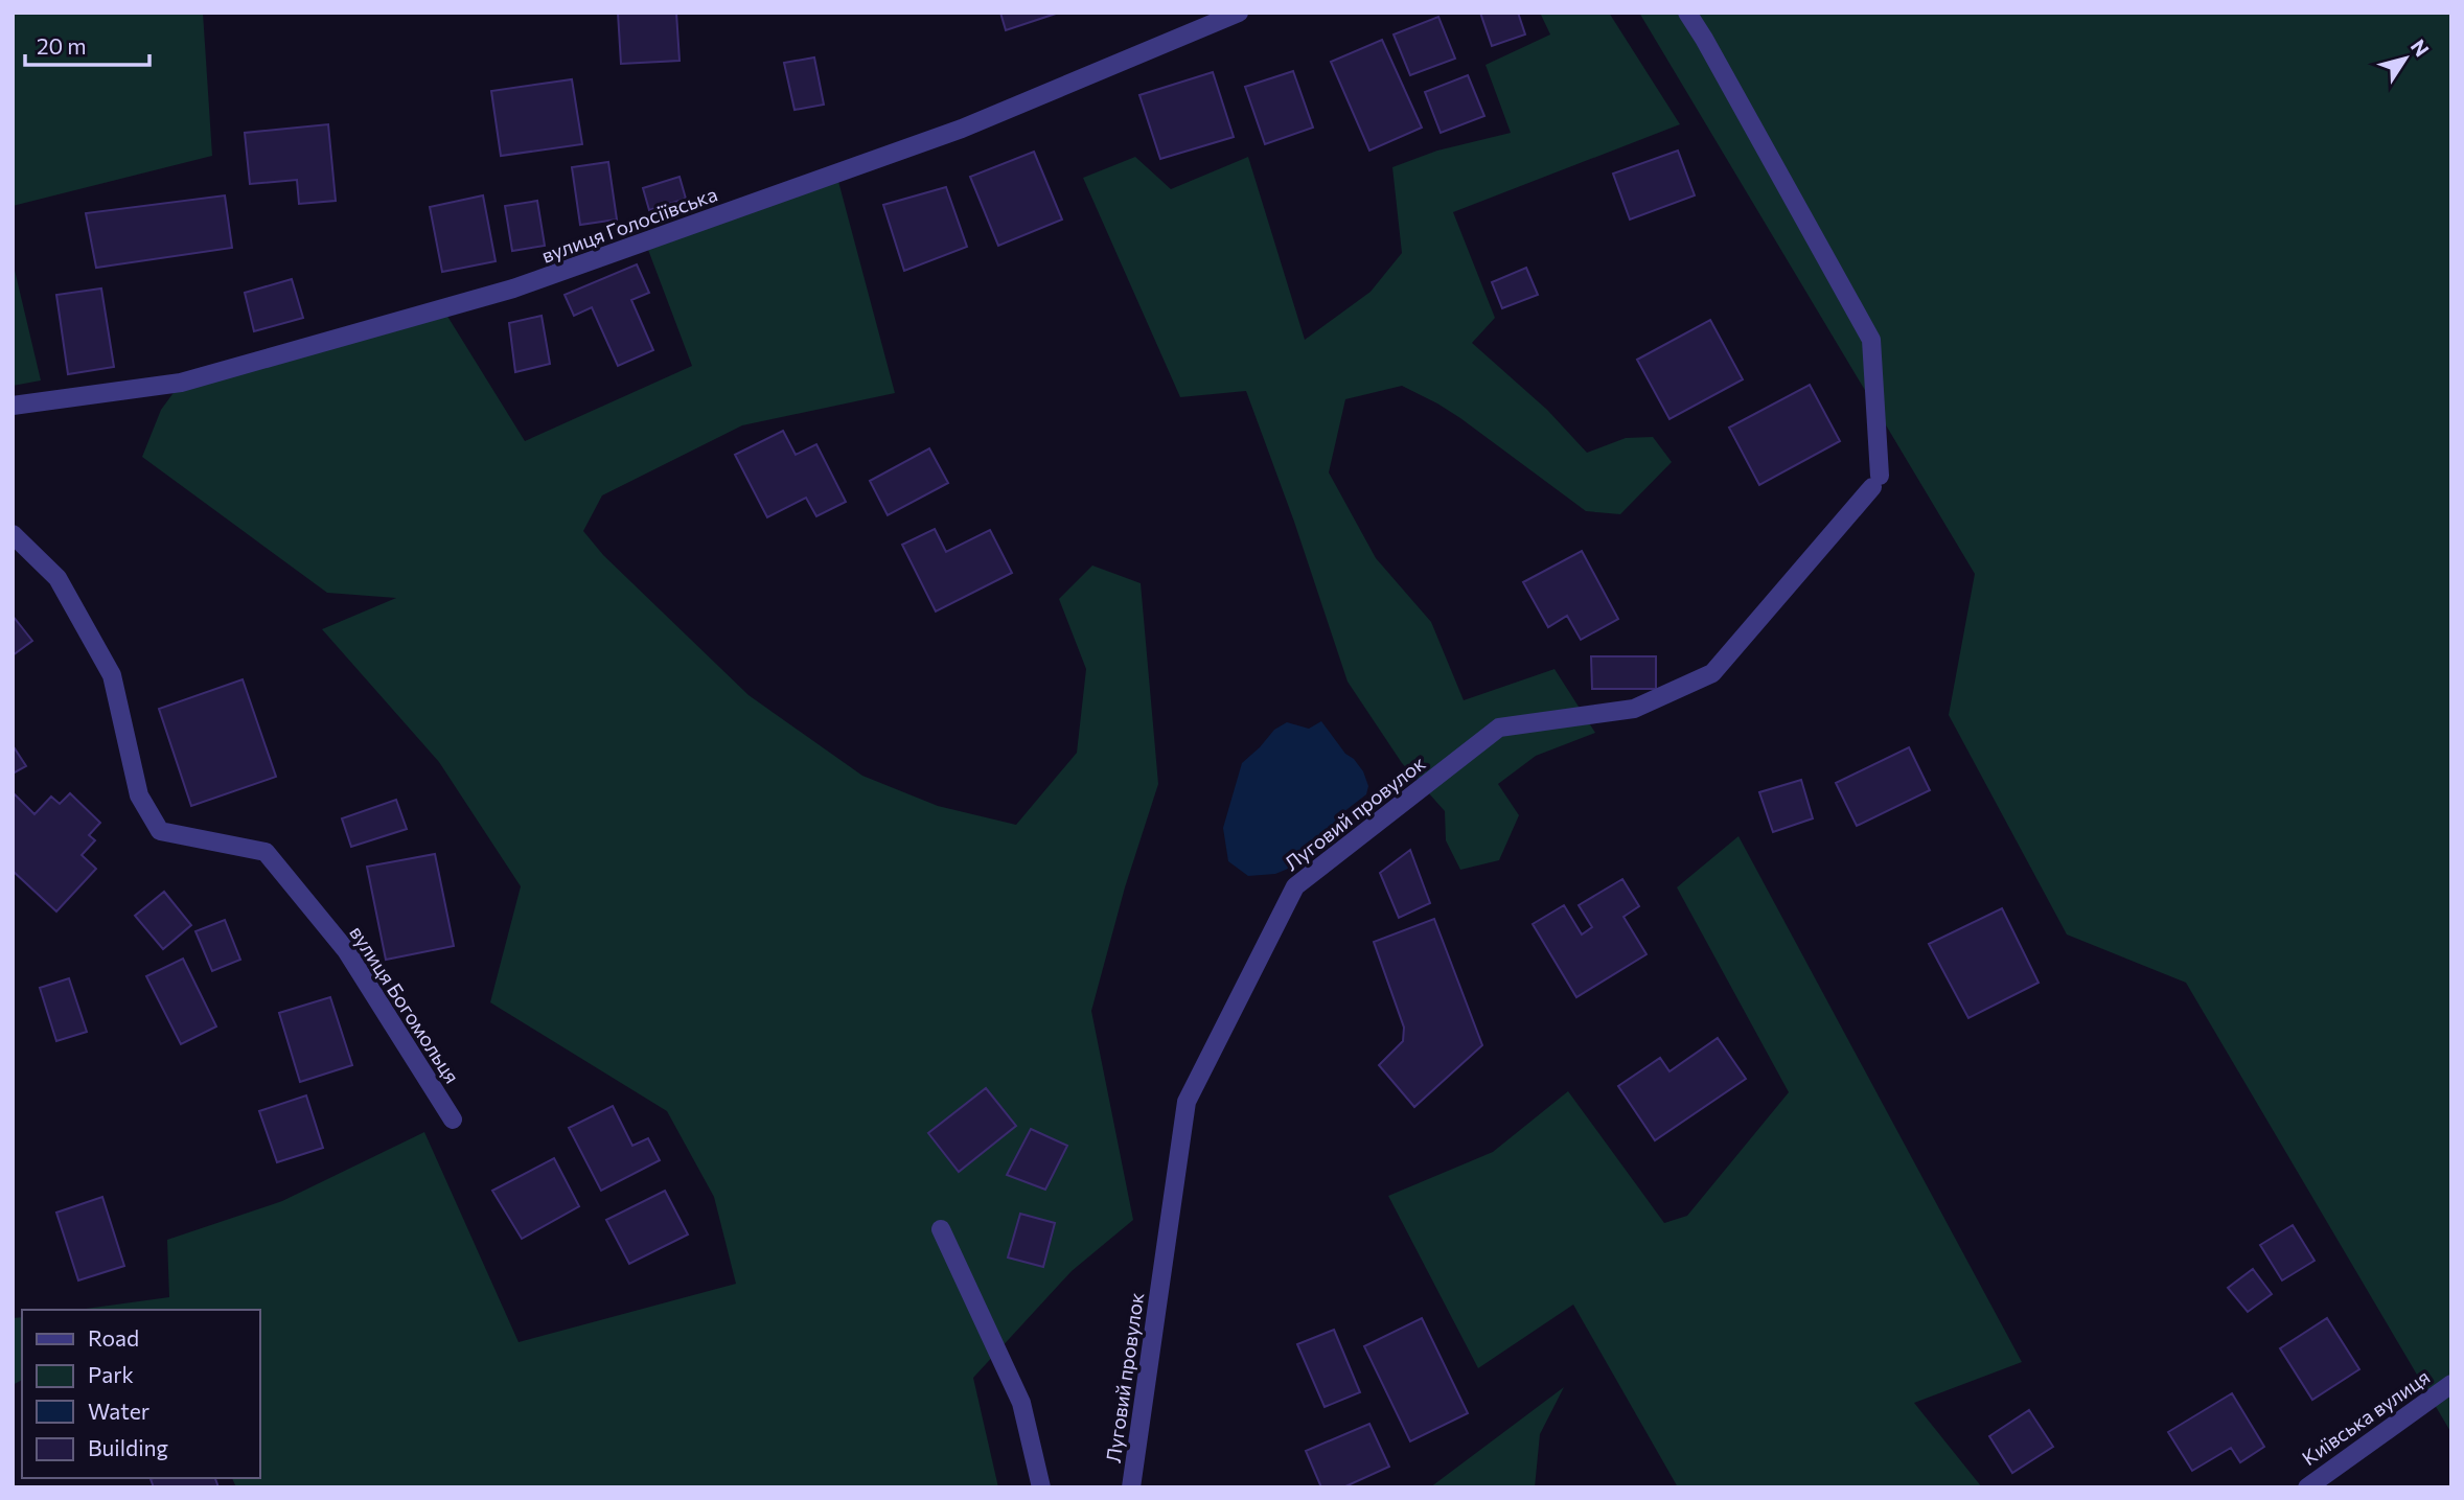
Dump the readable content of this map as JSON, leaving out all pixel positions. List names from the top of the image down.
{
  "streets": {
    "street": [
      "вулиця Голосіївська",
      "Луговий провулок",
      "вулиця Богомольця",
      "Київська вулиця"
    ]
  },
  "legend": [
    "Road",
    "Park",
    "Water",
    "Building"
  ],
  "scale_bar": "20 m",
  "north": "top right"
}
